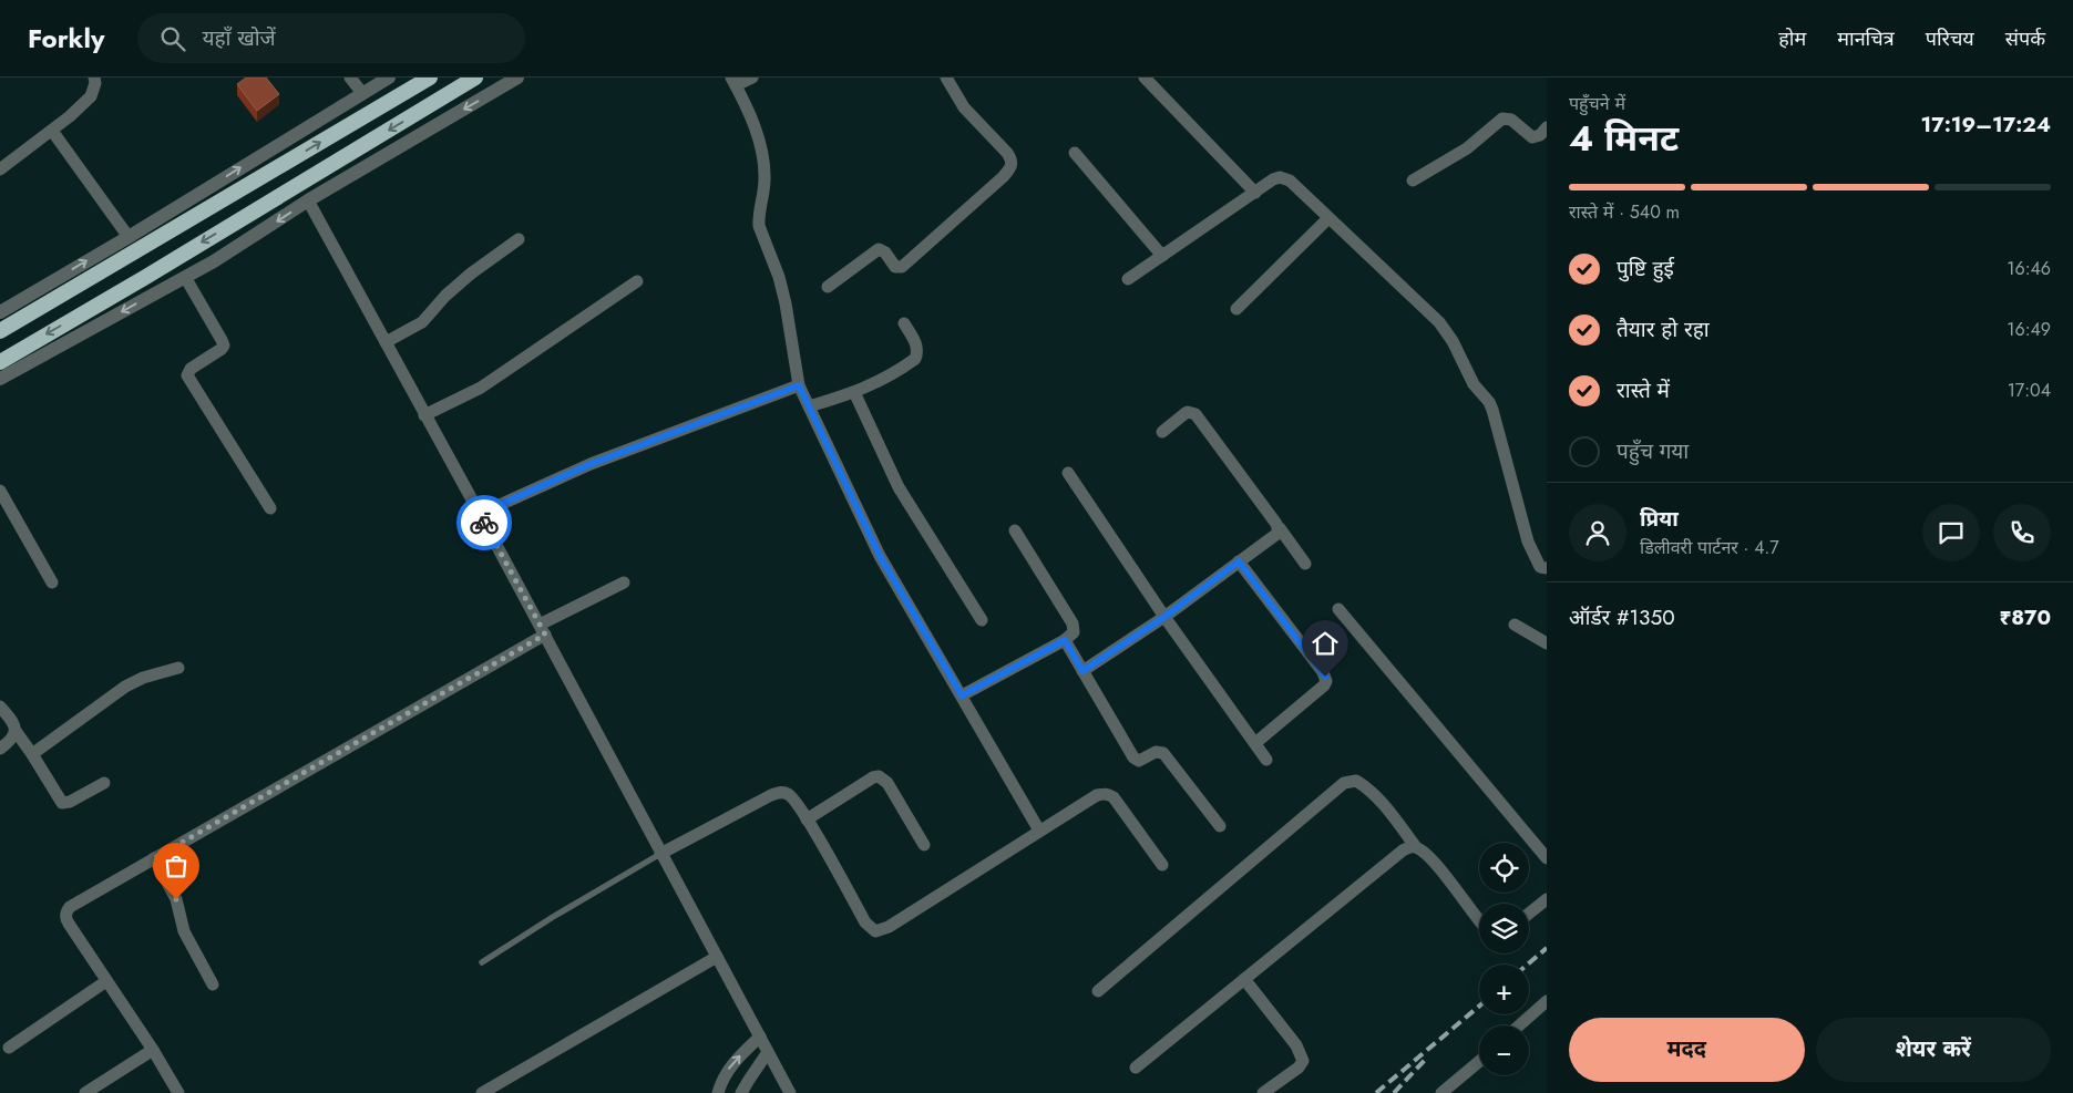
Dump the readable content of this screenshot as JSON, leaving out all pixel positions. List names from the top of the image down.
{
  "page": {
    "header": "Forkly",
    "search": "यहाँ खोजें",
    "nav": [
      "होम",
      "मानचित्र",
      "परिचय",
      "संपर्क"
    ],
    "heading": ["4 मिनट", "पहुँचने में", "17:19–17:24"],
    "panel": [
      "प्रिया",
      "डिलीवरी पार्टनर · 4.7",
      "ऑर्डर #1350",
      "₹870"
    ],
    "bar": "रास्ते में · 540 m",
    "list": [
      ["पुष्टि हुई", "16:46"],
      ["तैयार हो रहा", "16:49"],
      ["रास्ते में", "17:04"],
      "पहुँच गया"
    ],
    "map_buttons": ["+", "−"],
    "buttons": ["मदद", "शेयर करें"]
  }
}
